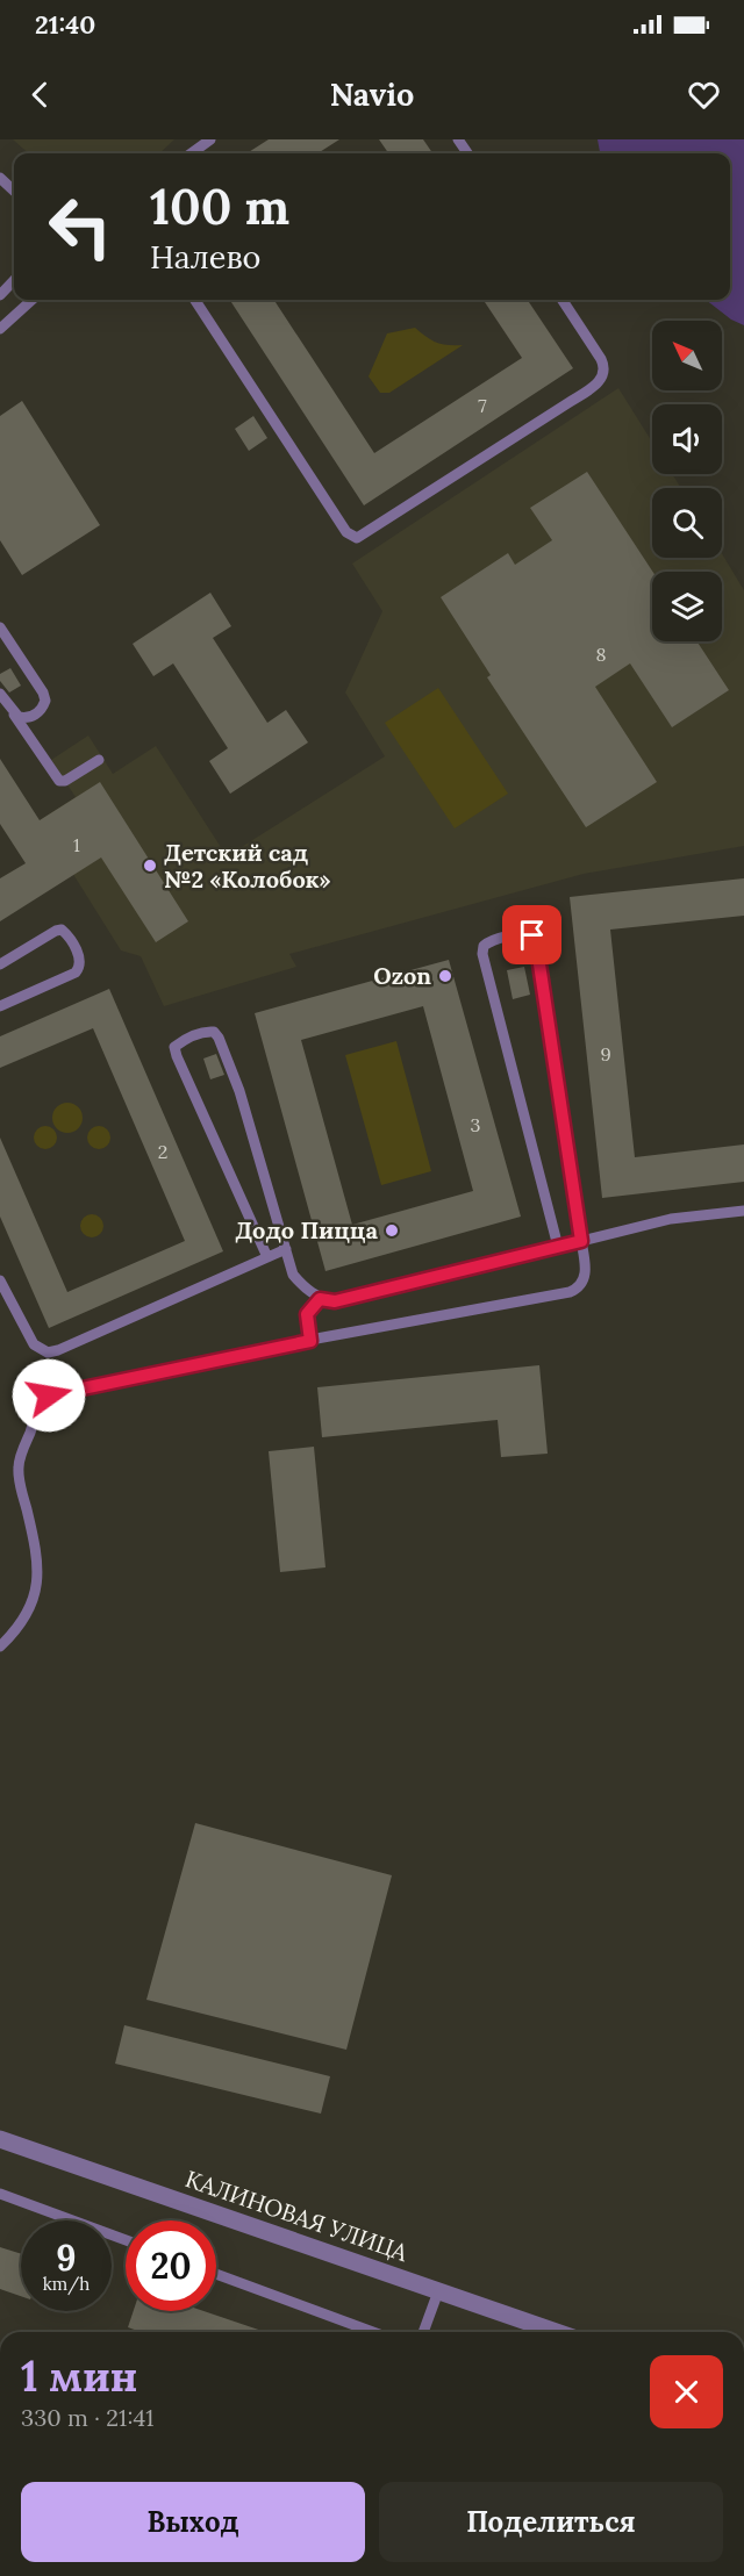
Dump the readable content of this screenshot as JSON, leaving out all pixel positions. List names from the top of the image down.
{
  "streets": {
    "street": ["КАЛИНОВАЯ УЛИЦА"]
  },
  "places": ["Детский сад №2 «Колобок»", "Ozon", "Додо Пицца"],
  "house_numbers": [
    "7",
    "8",
    "1",
    "9",
    "3",
    "2"
  ],
  "north": "top left",
  "page": {
    "status": "21:40",
    "header": "Navio",
    "turn": ["100 m", "Налево"],
    "speed": "9 km/h",
    "limit": "20",
    "heading": ["1 мин", "330 m · 21:41"],
    "buttons": ["Выход", "Поделиться"]
  }
}
